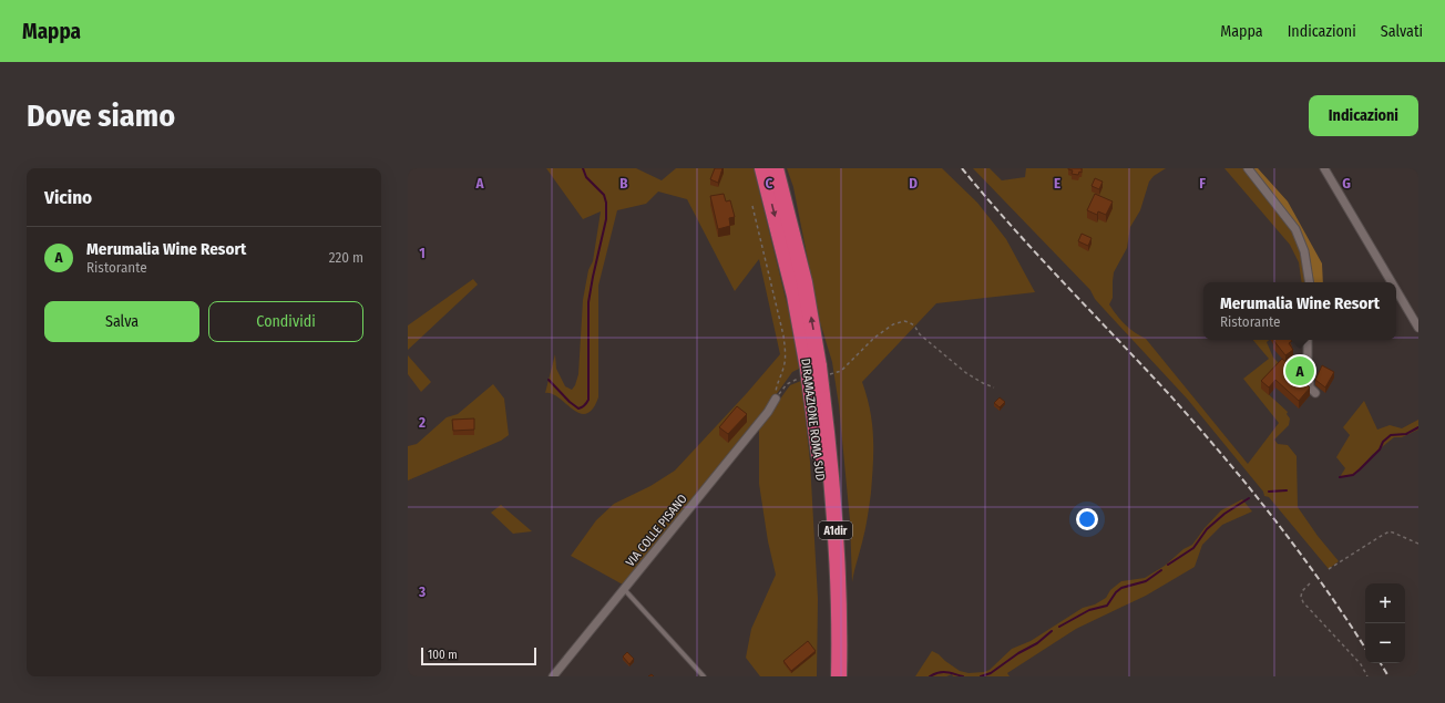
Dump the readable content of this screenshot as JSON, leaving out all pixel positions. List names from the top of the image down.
{
  "streets": {
    "highway": ["DIRAMAZIONE ROMA SUD", "A1dir"],
    "street": ["VIA COLLE PISANO"]
  },
  "scale_bar": "100 m",
  "page": {
    "header": "Mappa",
    "nav": ["Mappa", "Indicazioni", "Salvati"],
    "buttons": [
      "Indicazioni",
      ["Salva", "Condividi"]
    ],
    "title": "Dove siamo",
    "heading": "Vicino",
    "list": [
      {
        "mark": "A",
        "name": "Merumalia Wine Resort",
        "note": "Ristorante",
        "value": "220 m"
      }
    ],
    "popup": ["Merumalia Wine Resort", "Ristorante"],
    "pins": "A",
    "map_buttons": ["+", "−"],
    "scale": "100 m"
  },
  "grid": {
    "columns": [
      "A",
      "B",
      "C",
      "D",
      "E",
      "F",
      "G"
    ],
    "rows": ["1", "2", "3"]
  }
}
